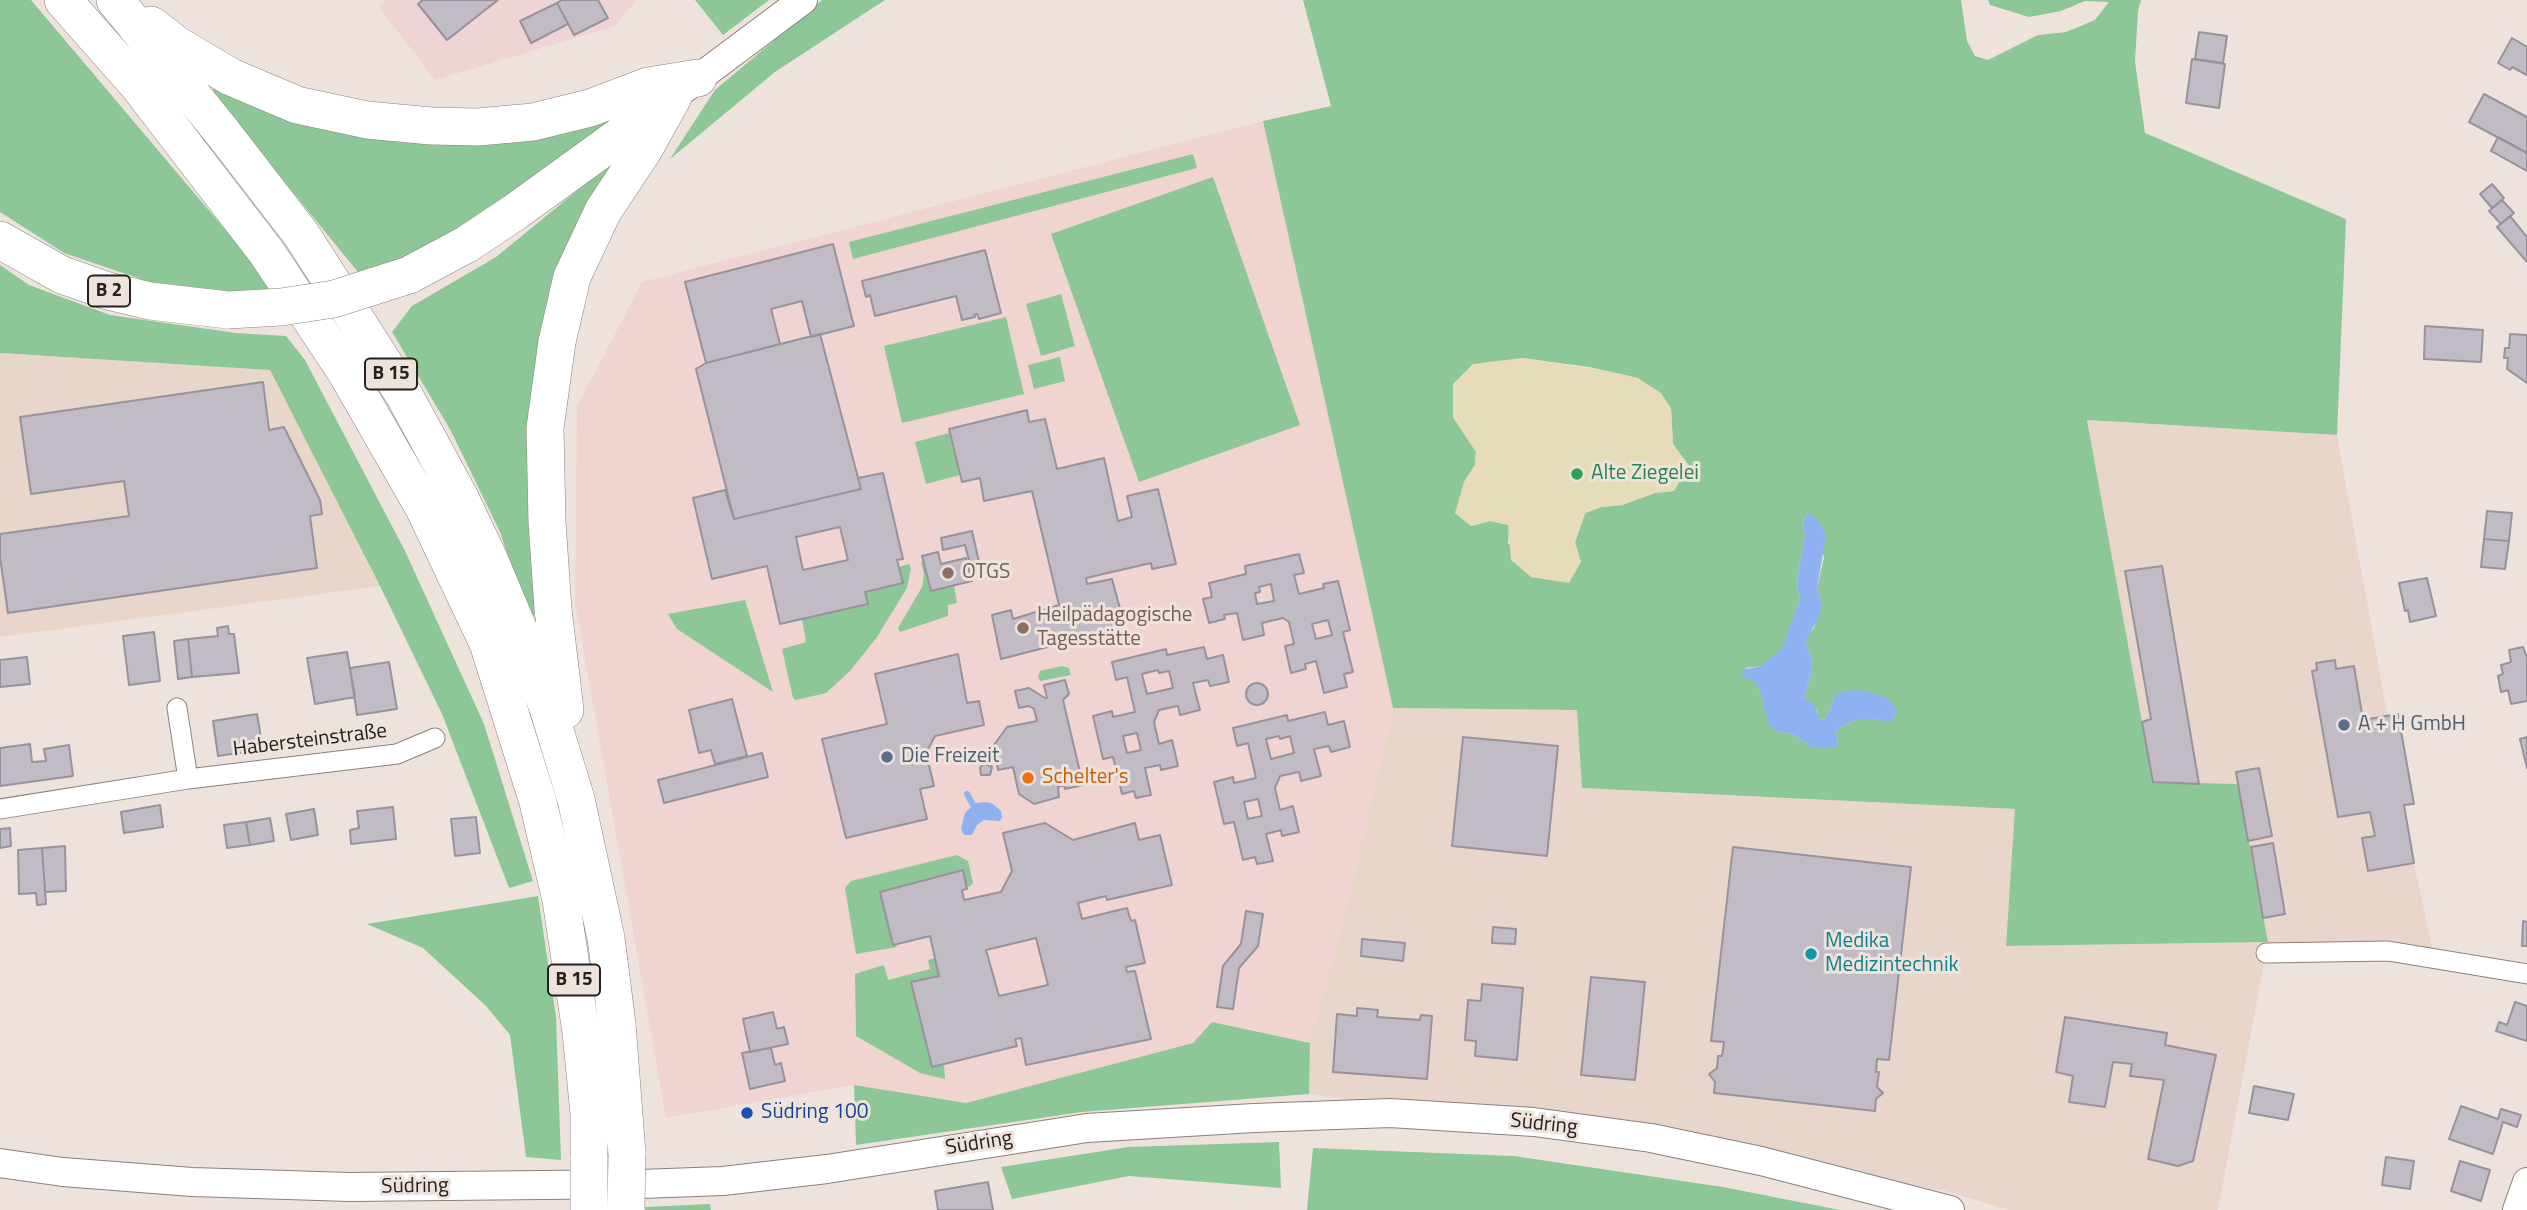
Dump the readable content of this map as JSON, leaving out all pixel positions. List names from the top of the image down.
{
  "streets": {
    "highway": ["B 2", "B 15"],
    "street": ["Habersteinstraße", "Südring"]
  },
  "crossings": [
    ["B 2", "B 15"]
  ],
  "places": [
    "Alte Ziegelei",
    "OTGS",
    "Heilpädagogische Tagesstätte",
    "A + H GmbH",
    "Die Freizeit",
    "Schelter's",
    "Medika Medizintechnik",
    "Südring 100"
  ]
}
